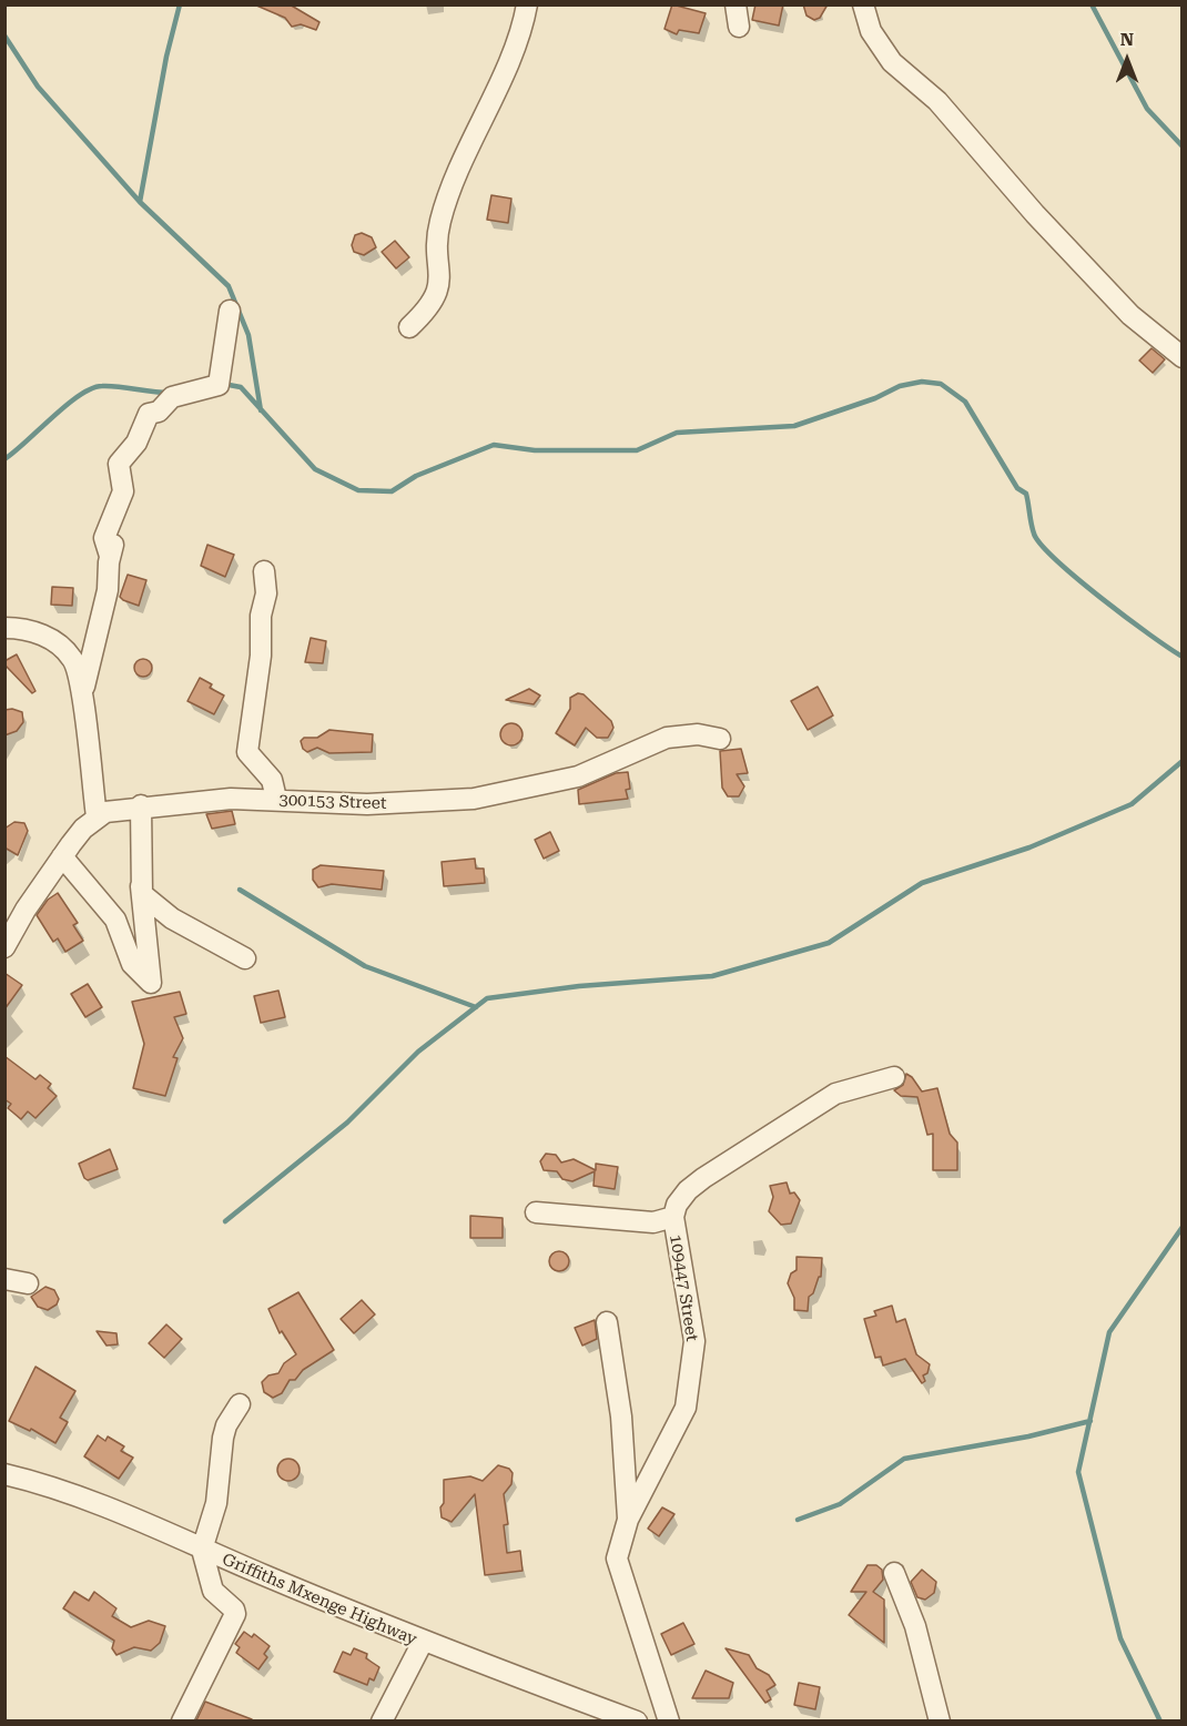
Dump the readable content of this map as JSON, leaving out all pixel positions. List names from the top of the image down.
{
  "streets": {
    "street": ["300153 Street", "109447 Street", "Griffiths Mxenge Highway"]
  },
  "north": "top"
}
